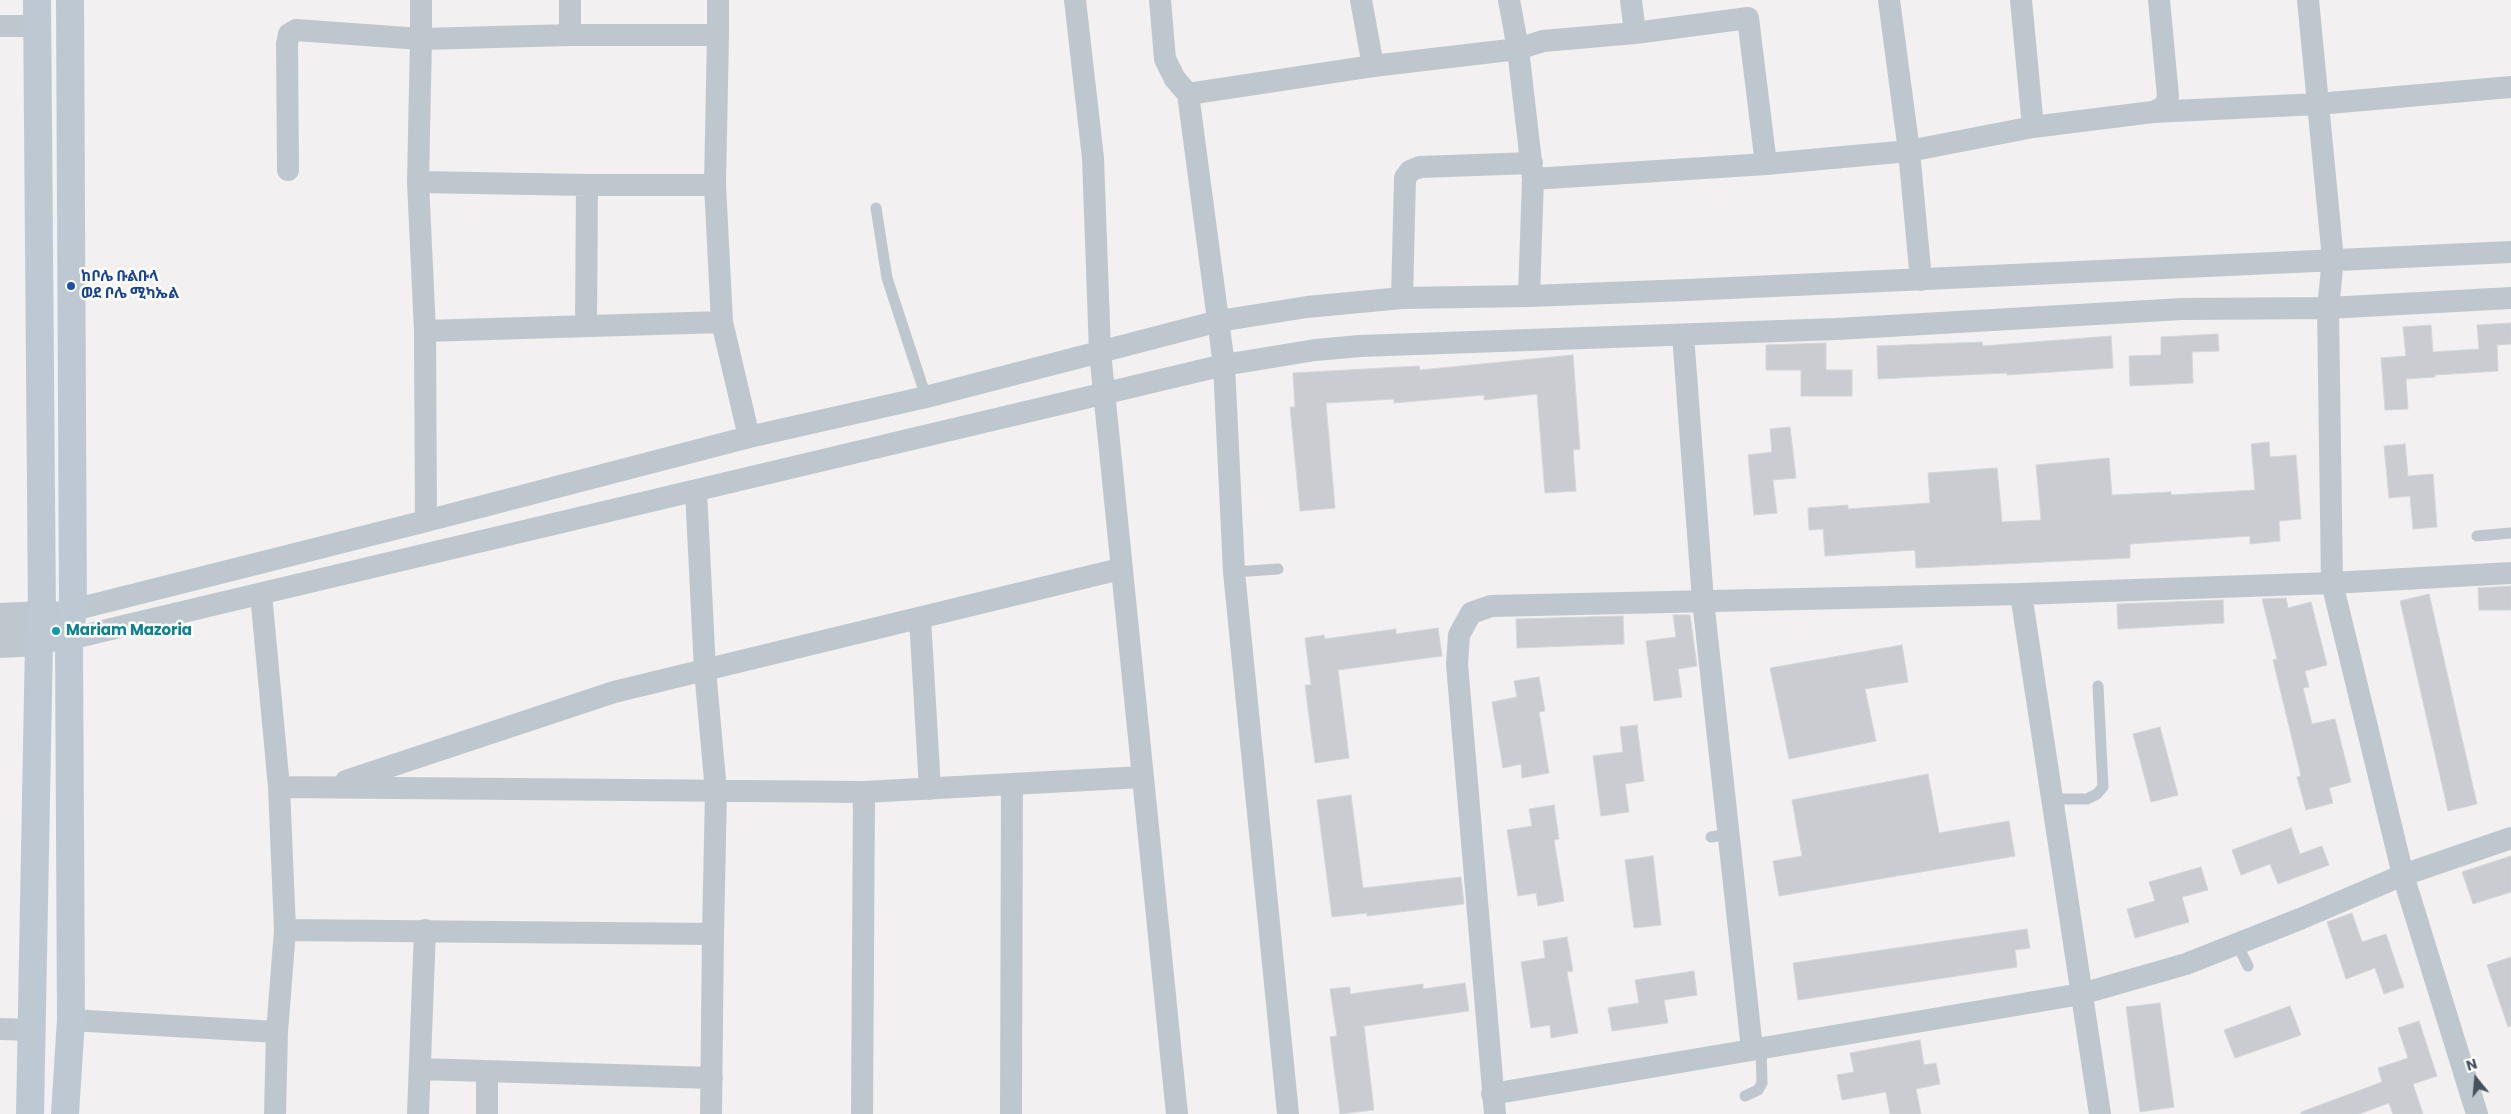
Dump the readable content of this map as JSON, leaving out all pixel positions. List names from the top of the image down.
{
  "places": ["ከቦሌ ቡልቡላ ወደ ቦሌ ሚካኤል", "Mariam Mazoria"],
  "north": "top"
}
